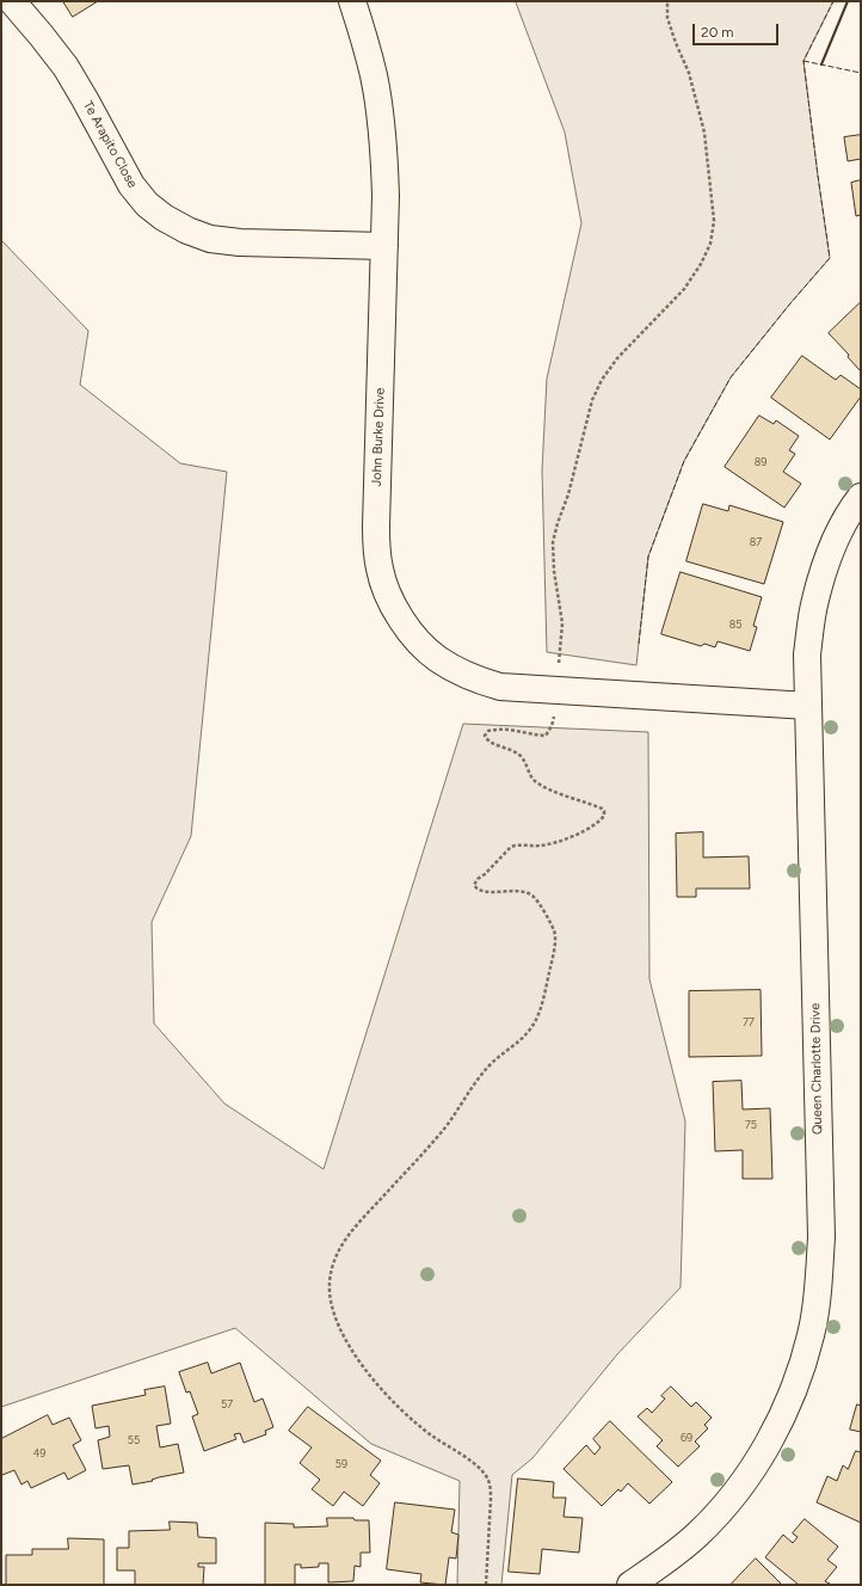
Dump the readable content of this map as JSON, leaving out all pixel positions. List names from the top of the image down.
{
  "streets": {
    "street": ["Te Arapito Close", "John Burke Drive", "Queen Charlotte Drive"]
  },
  "crossings": [
    ["Te Arapito Close", "John Burke Drive"],
    ["John Burke Drive", "Queen Charlotte Drive"]
  ],
  "house_numbers": [
    "89",
    "87",
    "85",
    "77",
    "75",
    "57",
    "69",
    "55",
    "49",
    "59"
  ],
  "scale_bar": "20 m"
}
